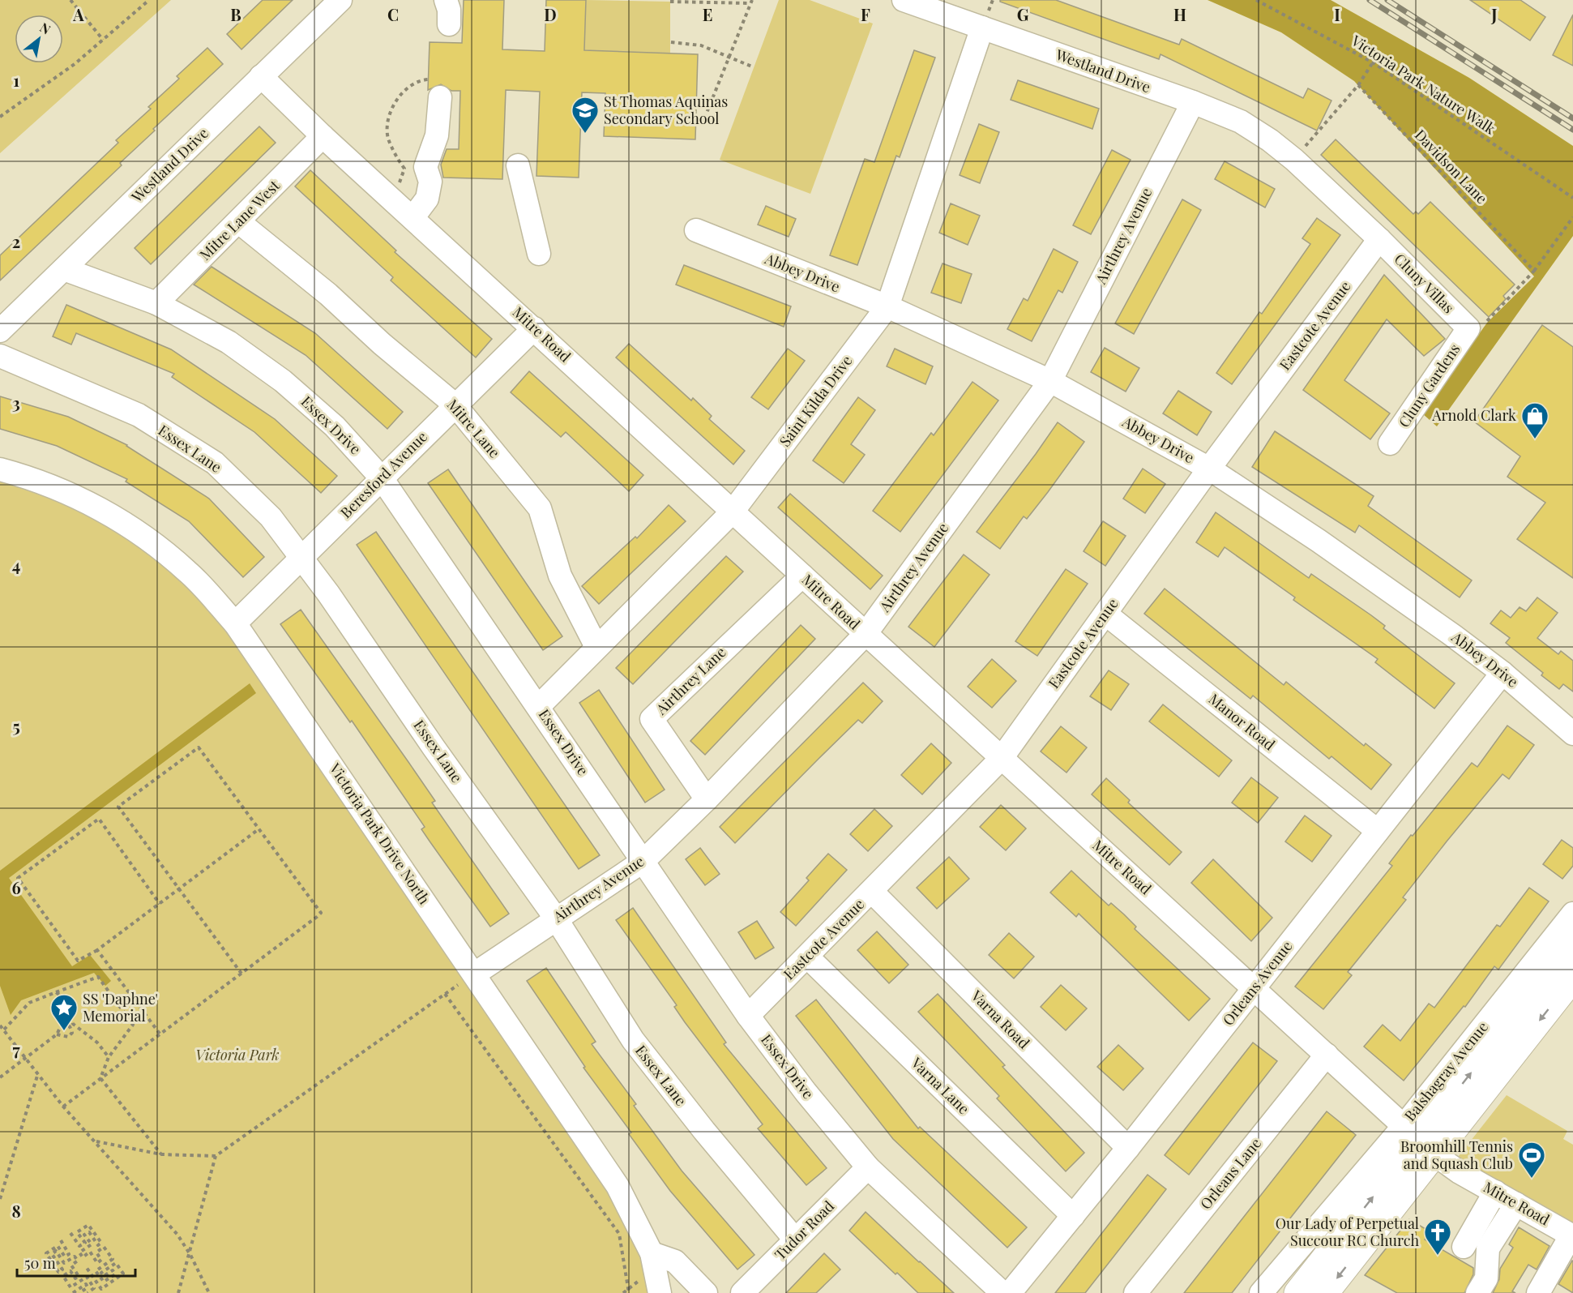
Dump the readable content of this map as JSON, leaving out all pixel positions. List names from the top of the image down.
{
  "streets": {
    "main road": ["Balshagray Avenue"],
    "street": [
      "Westland Drive",
      "Mitre Lane West",
      "Airthrey Avenue",
      "Abbey Drive",
      "Cluny Villas",
      "Eastcote Avenue",
      "Mitre Road",
      "Cluny Gardens",
      "Saint Kilda Drive",
      "Essex Drive",
      "Mitre Lane",
      "Essex Lane",
      "Beresford Avenue",
      "Airthrey Lane",
      "Manor Road",
      "Victoria Park Drive North",
      "Orleans Avenue",
      "Varna Road",
      "Varna Lane",
      "Orleans Lane",
      "Tudor Road"
    ],
    "path": ["Victoria Park Nature Walk", "Davidson Lane"]
  },
  "crossings": [
    ["Westland Drive", "Airthrey Avenue"],
    ["Westland Drive", "Cluny Villas"],
    ["Westland Drive", "Mitre Road"],
    ["Westland Drive", "Saint Kilda Drive"],
    ["Westland Drive", "Essex Drive"],
    ["Mitre Lane West", "Mitre Road"],
    ["Mitre Lane West", "Essex Drive"],
    ["Mitre Lane West", "Mitre Lane"],
    ["Airthrey Avenue", "Abbey Drive"],
    ["Airthrey Avenue", "Mitre Road"],
    ["Airthrey Avenue", "Essex Drive"],
    ["Airthrey Avenue", "Essex Lane"],
    ["Airthrey Avenue", "Airthrey Lane"],
    ["Airthrey Avenue", "Victoria Park Drive North"],
    ["Abbey Drive", "Eastcote Avenue"],
    ["Abbey Drive", "Saint Kilda Drive"],
    ["Abbey Drive", "Orleans Avenue"],
    ["Cluny Villas", "Eastcote Avenue"],
    ["Cluny Villas", "Cluny Gardens"],
    ["Eastcote Avenue", "Mitre Road"],
    ["Eastcote Avenue", "Essex Drive"],
    ["Eastcote Avenue", "Manor Road"],
    ["Eastcote Avenue", "Varna Road"],
    ["Eastcote Avenue", "Varna Lane"],
    ["Mitre Road", "Saint Kilda Drive"],
    ["Mitre Road", "Beresford Avenue"],
    ["Mitre Road", "Airthrey Lane"],
    ["Mitre Road", "Orleans Avenue"],
    ["Mitre Road", "Balshagray Avenue"],
    ["Mitre Road", "Orleans Lane"],
    ["Saint Kilda Drive", "Essex Drive"],
    ["Saint Kilda Drive", "Mitre Lane"],
    ["Essex Drive", "Beresford Avenue"],
    ["Essex Drive", "Tudor Road"],
    ["Mitre Lane", "Beresford Avenue"],
    ["Essex Lane", "Beresford Avenue"],
    ["Essex Lane", "Tudor Road"],
    ["Beresford Avenue", "Victoria Park Drive North"],
    ["Manor Road", "Orleans Avenue"],
    ["Orleans Avenue", "Varna Road"],
    ["Orleans Avenue", "Varna Lane"]
  ],
  "parks": ["Victoria Park"],
  "places": {
    "school or university": ["St Thomas Aquinas Secondary School"],
    "shop": ["Arnold Clark"],
    "place": ["SS 'Daphne' Memorial"],
    "sports": ["Broomhill Tennis and Squash Club"],
    "church": ["Our Lady of Perpetual Succour RC Church"]
  },
  "scale_bar": "50 m",
  "north": "top right",
  "grid": {
    "columns": [
      "A",
      "B",
      "C",
      "D",
      "E",
      "F",
      "G",
      "H",
      "I",
      "J"
    ],
    "rows": [
      "1",
      "2",
      "3",
      "4",
      "5",
      "6",
      "7",
      "8"
    ]
  }
}
